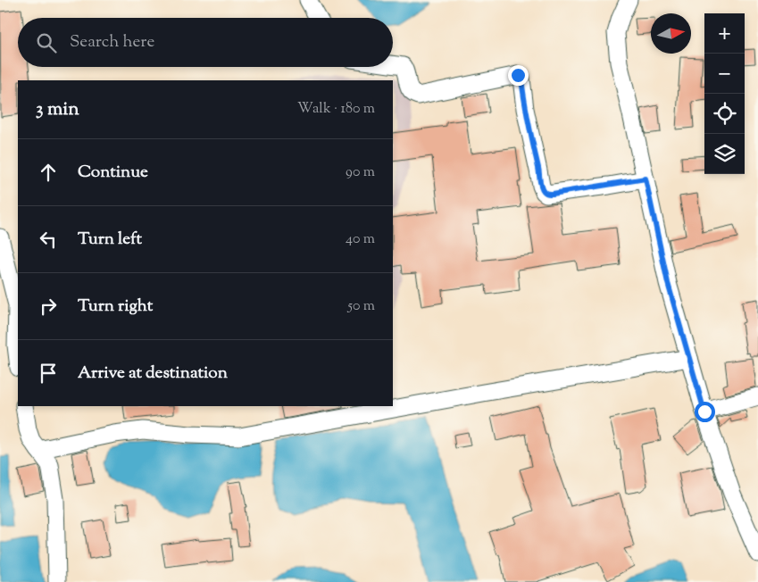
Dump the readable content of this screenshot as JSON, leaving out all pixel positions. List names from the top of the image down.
{
  "north": "right",
  "page": {
    "map_buttons": ["+", "−"],
    "search": "Search here",
    "heading": ["3 min", "Walk · 180 m"],
    "list": [
      ["Continue", "90 m"],
      ["Turn left", "40 m"],
      ["Turn right", "50 m"],
      "Arrive at destination"
    ]
  }
}
